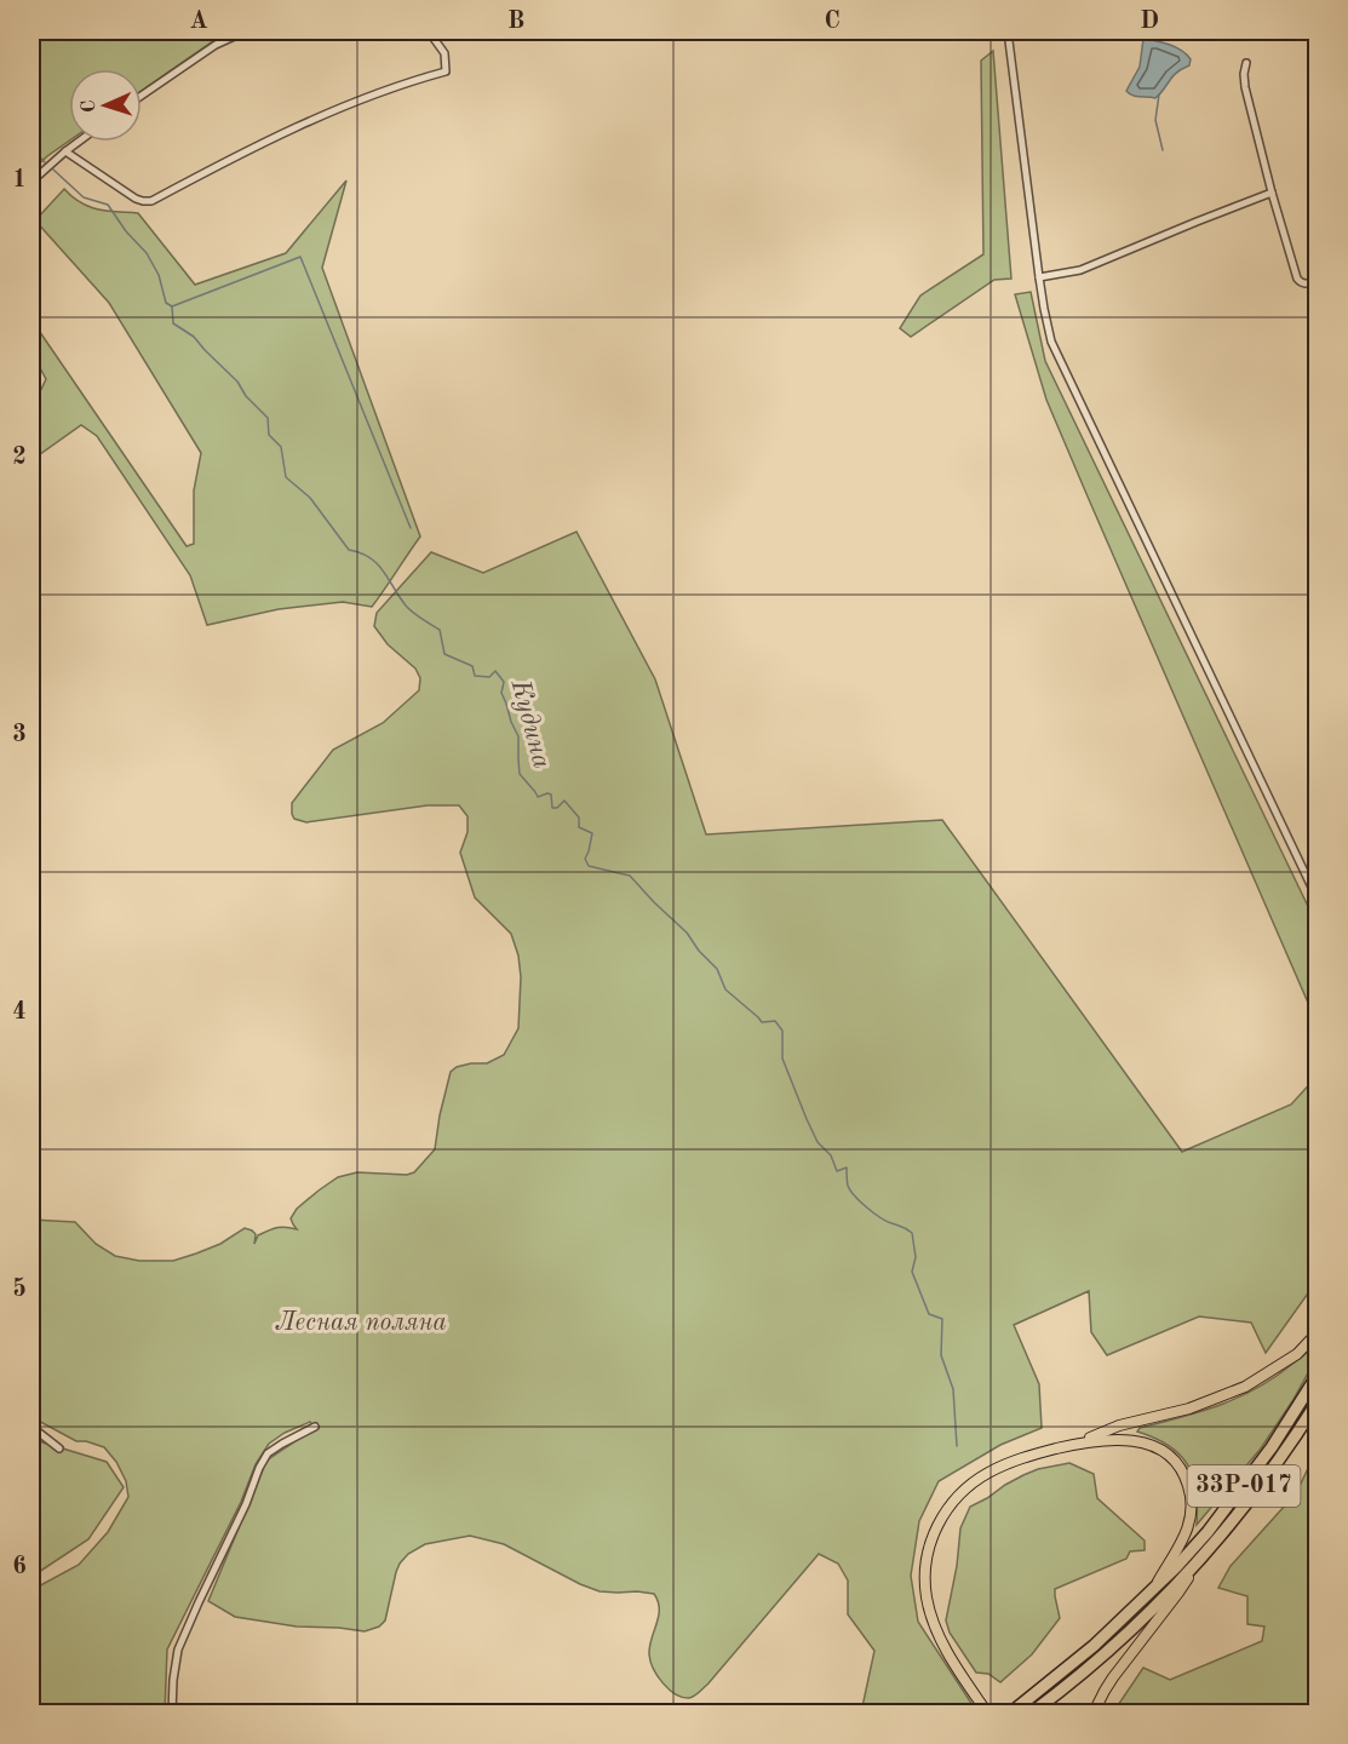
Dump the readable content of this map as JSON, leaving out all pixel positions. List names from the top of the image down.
{
  "streets": {
    "highway": ["33Р-017"]
  },
  "water": ["Кудина"],
  "parks": ["Лесная поляна"],
  "north": "left",
  "grid": {
    "columns": [
      "A",
      "B",
      "C",
      "D"
    ],
    "rows": [
      "1",
      "2",
      "3",
      "4",
      "5",
      "6"
    ]
  }
}
